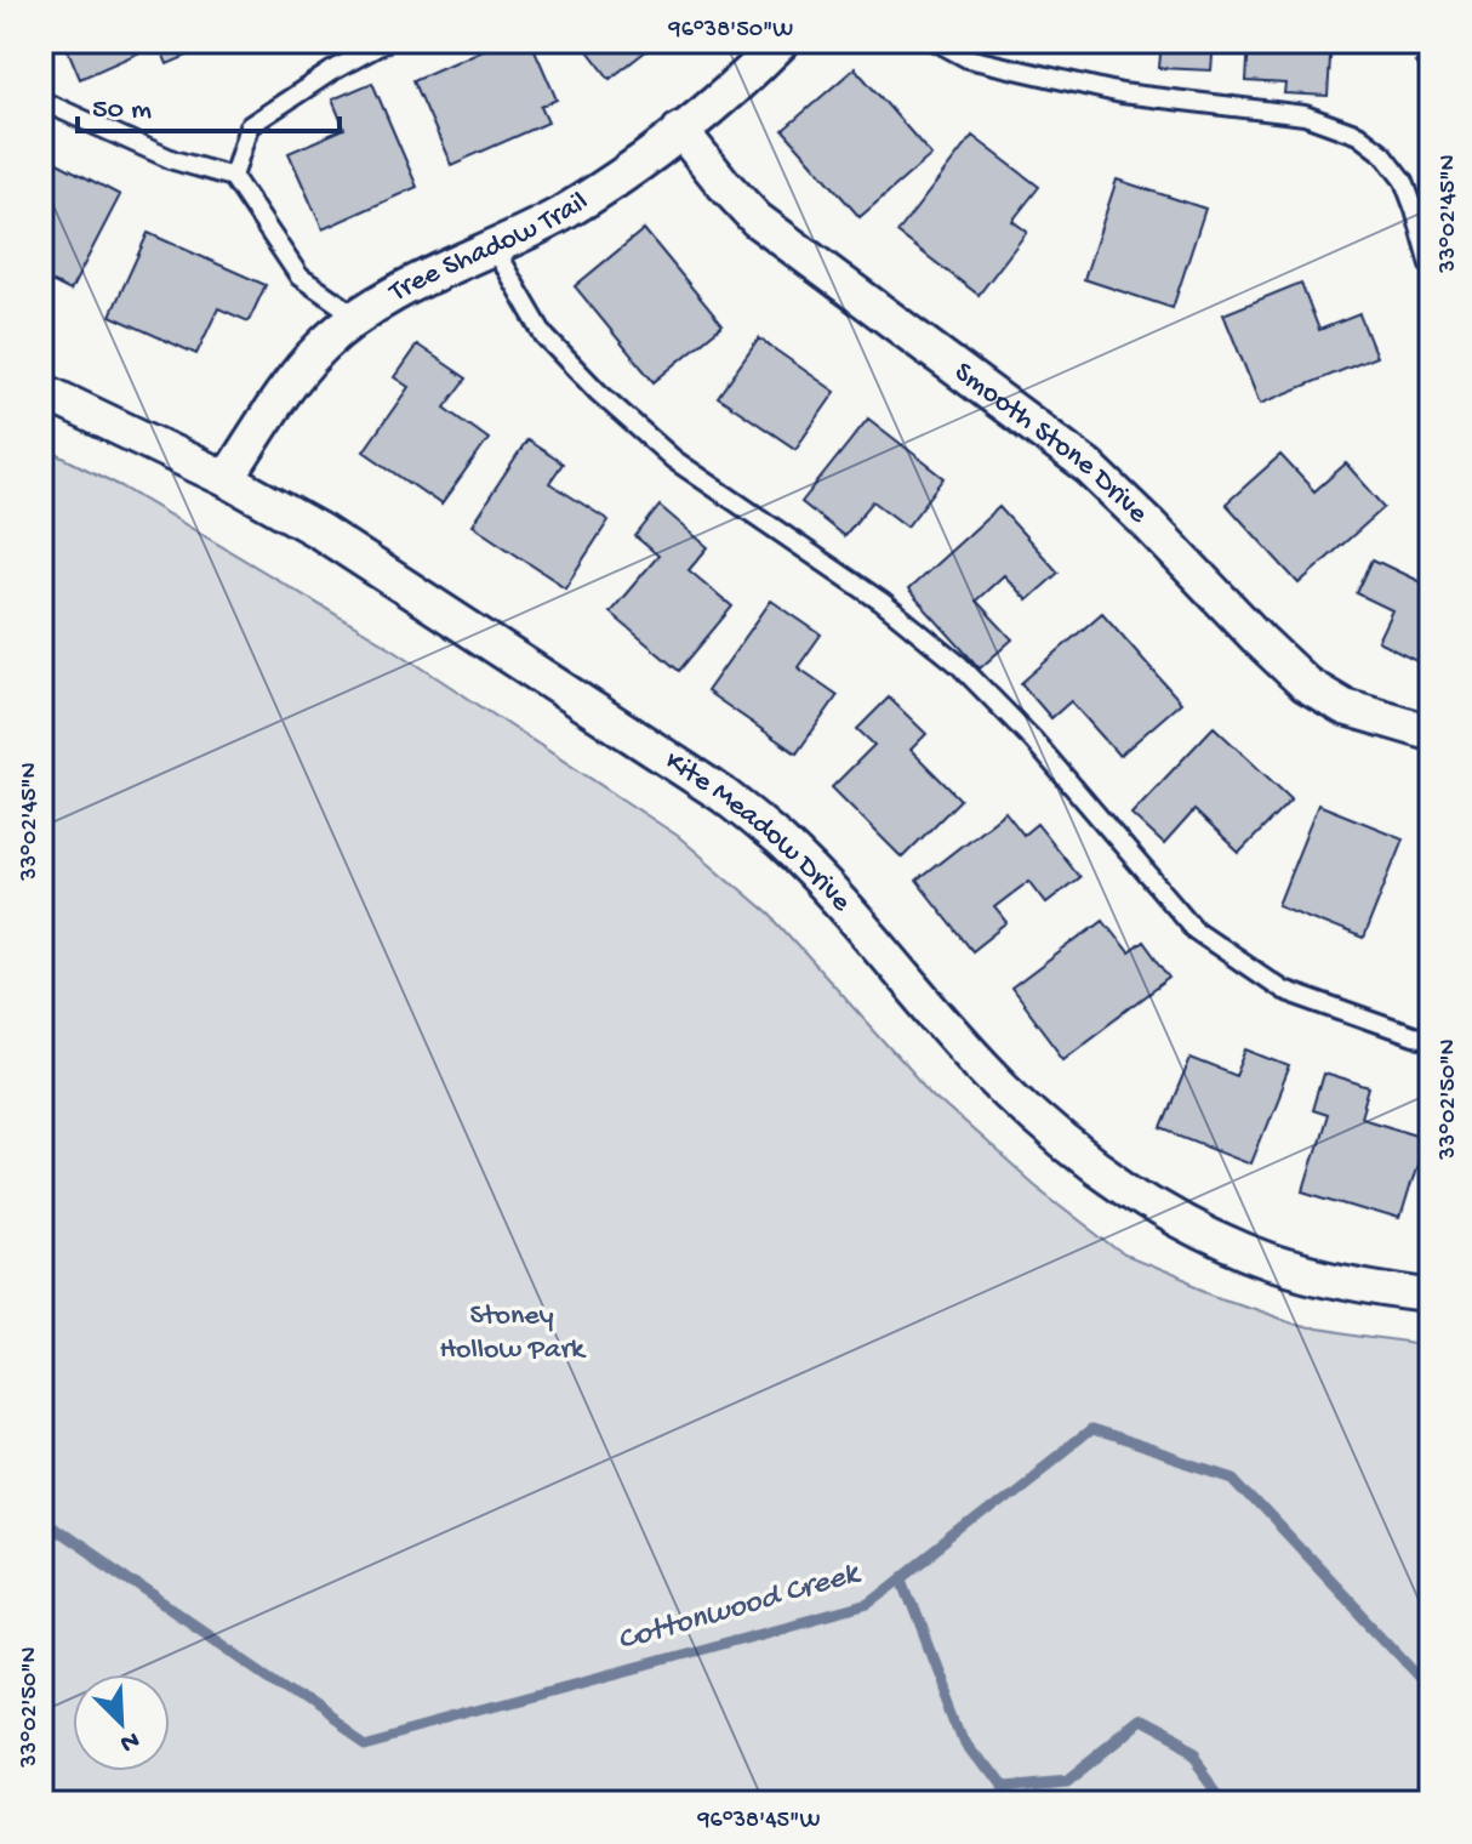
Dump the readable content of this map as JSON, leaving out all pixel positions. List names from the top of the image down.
{
  "streets": {
    "street": ["Tree Shadow Trail", "Smooth Stone Drive", "Kite Meadow Drive"]
  },
  "crossings": [
    ["Tree Shadow Trail", "Smooth Stone Drive"],
    ["Tree Shadow Trail", "Kite Meadow Drive"]
  ],
  "water": ["Cottonwood Creek"],
  "parks": ["Stoney Hollow Park"],
  "scale_bar": "50 m",
  "north": "bottom right",
  "coordinates": [
    "96°38'50\"W",
    "33°02'45\"N",
    "33°02'50\"N",
    "96°38'45\"W"
  ]
}
